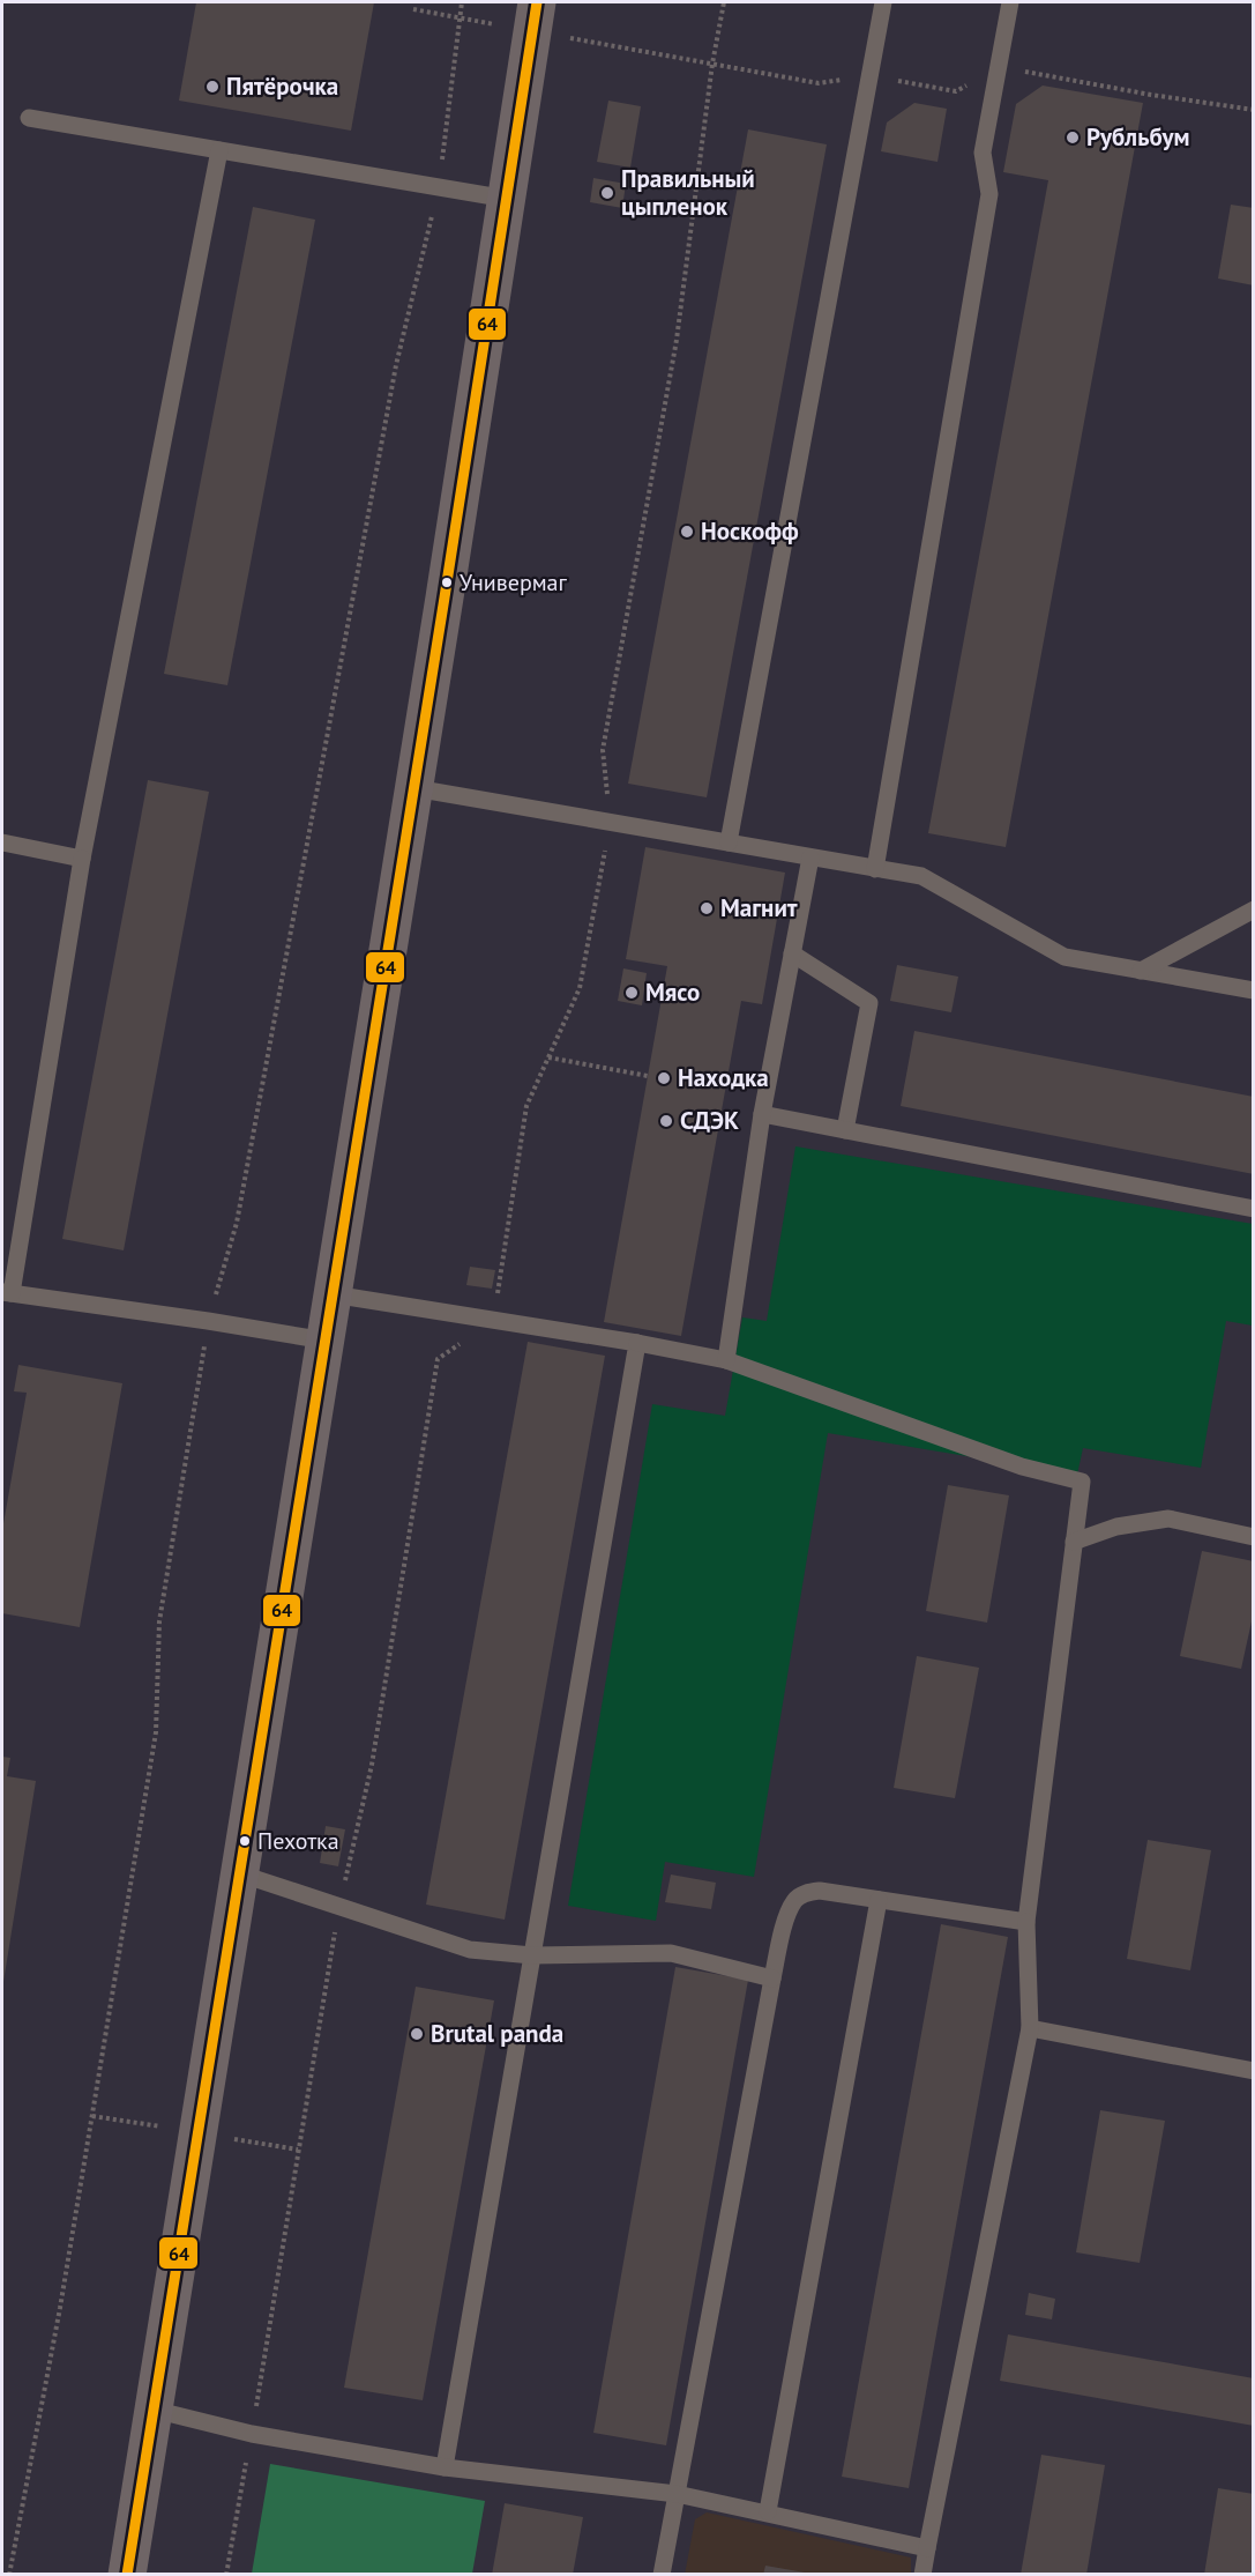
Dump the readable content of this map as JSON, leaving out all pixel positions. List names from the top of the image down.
{
  "places": [
    "Пятёрочка",
    "Рубльбум",
    "Правильный цыпленок",
    "Носкофф",
    "Универмаг",
    "Магнит",
    "Мясо",
    "Находка",
    "СДЭК",
    "Пехотка",
    "Brutal panda"
  ],
  "lines": ["transit line 64"]
}
